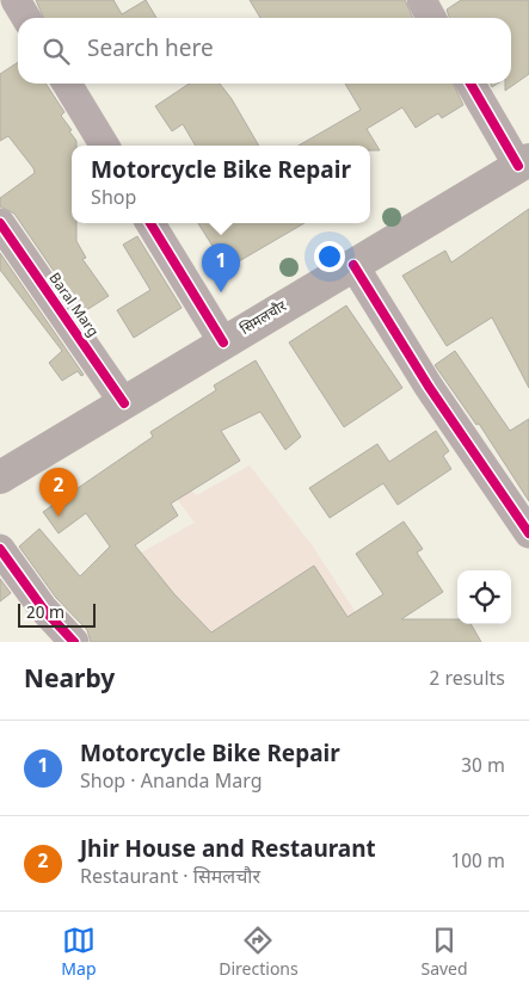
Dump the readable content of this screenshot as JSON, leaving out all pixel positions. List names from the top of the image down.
{
  "streets": {
    "main road": ["सिमलचौर"],
    "street": ["Baral Marg"]
  },
  "crossings": [
    ["Baral Marg", "सिमलचौर"]
  ],
  "scale_bar": "20 m",
  "page": {
    "search": "Search here",
    "popup": ["Motorcycle Bike Repair", "Shop"],
    "pins": ["1", "2"],
    "scale": "20 m",
    "heading": ["Nearby", "2 results"],
    "list": [
      {
        "mark": "1",
        "name": "Motorcycle Bike Repair",
        "note": "Shop · Ananda Marg",
        "value": "30 m"
      },
      {
        "mark": "2",
        "name": "Jhir House and Restaurant",
        "note": "Restaurant · सिमलचौर",
        "value": "100 m"
      }
    ],
    "nav": ["Map", "Directions", "Saved"]
  }
}
